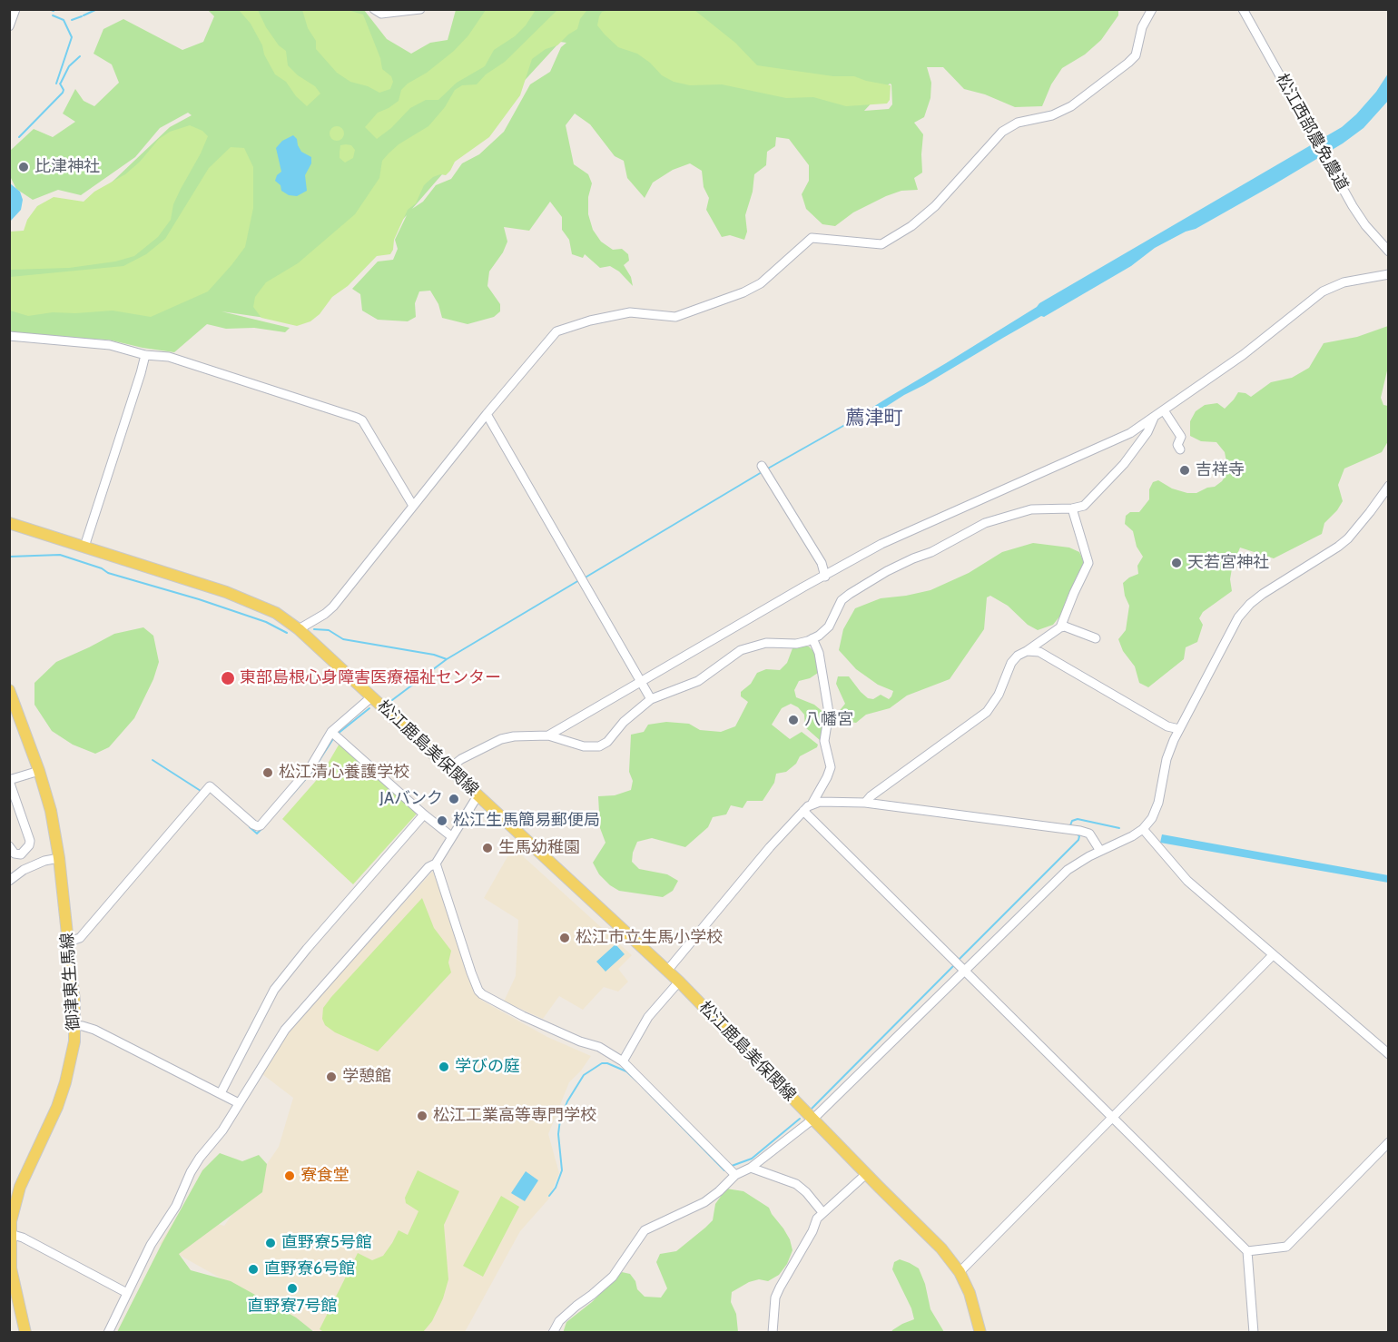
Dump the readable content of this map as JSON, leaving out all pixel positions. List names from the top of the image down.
{
  "streets": {
    "main road": ["松江鹿島美保関線", "御津東生馬線"],
    "street": ["松江西部農免農道"]
  },
  "districts": ["薦津町"],
  "places": [
    "比津神社",
    "吉祥寺",
    "天若宮神社",
    "東部島根心身障害医療福祉センター",
    "八幡宮",
    "松江清心養護学校",
    "JAバンク",
    "松江生馬簡易郵便局",
    "生馬幼稚園",
    "松江市立生馬小学校",
    "学びの庭",
    "学憩館",
    "松江工業高等専門学校",
    "寮食堂",
    "直野寮5号館",
    "直野寮6号館",
    "直野寮7号館"
  ]
}
